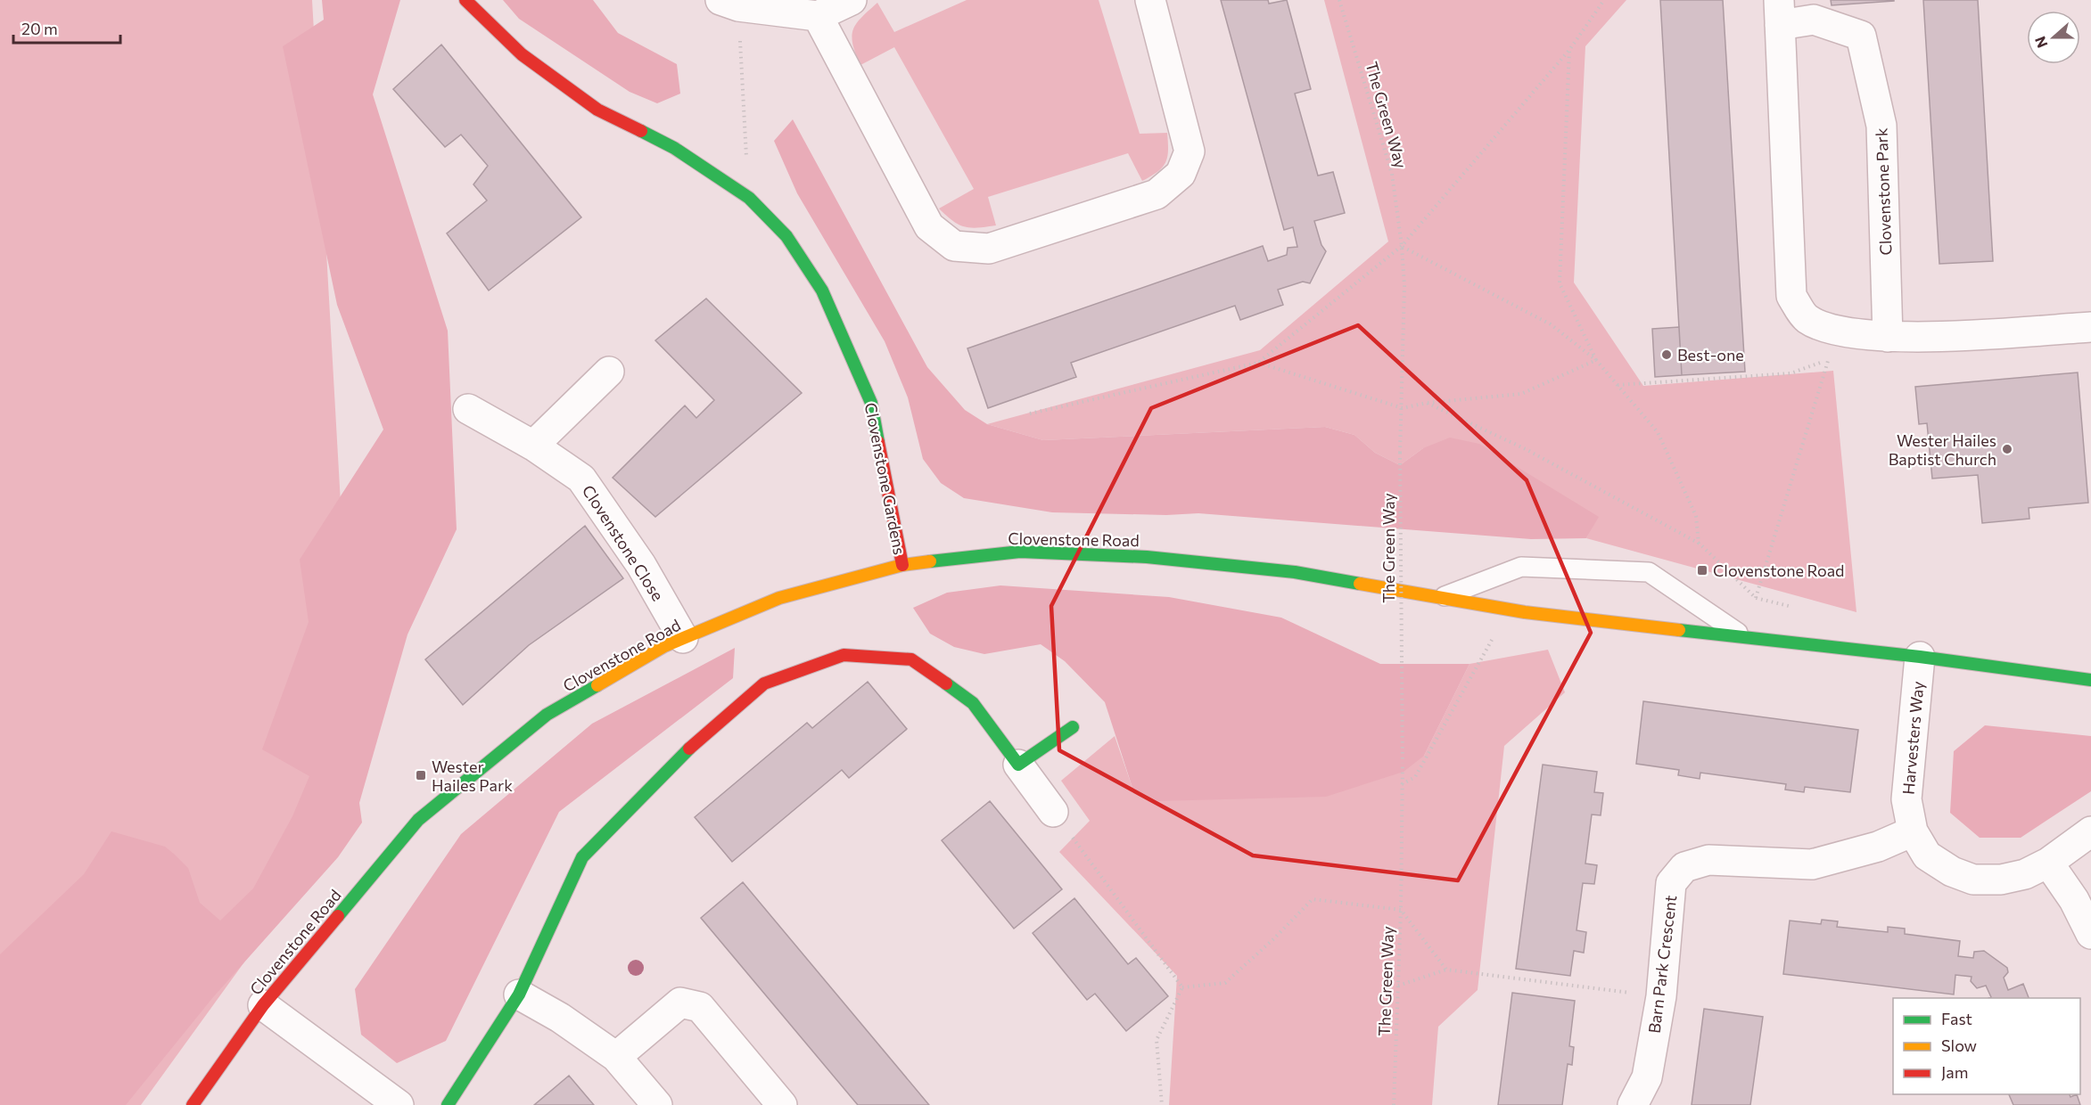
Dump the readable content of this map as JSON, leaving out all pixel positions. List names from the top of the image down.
{
  "streets": {
    "street": [
      "Clovenstone Park",
      "Clovenstone Gardens",
      "Clovenstone Road",
      "Clovenstone Close",
      "Harvesters Way",
      "Barn Park Crescent"
    ],
    "path": ["The Green Way"]
  },
  "crossings": [
    ["Clovenstone Gardens", "Clovenstone Road"],
    ["Clovenstone Road", "Clovenstone Close"],
    ["Clovenstone Road", "Harvesters Way"],
    ["Harvesters Way", "Barn Park Crescent"]
  ],
  "places": {
    "other": ["Best-one", "Wester Hailes Baptist Church"],
    "transit": ["Clovenstone Road", "Wester Hailes Park"]
  },
  "legend": ["Fast", "Slow", "Jam"],
  "scale_bar": "20 m",
  "north": "left"
}
